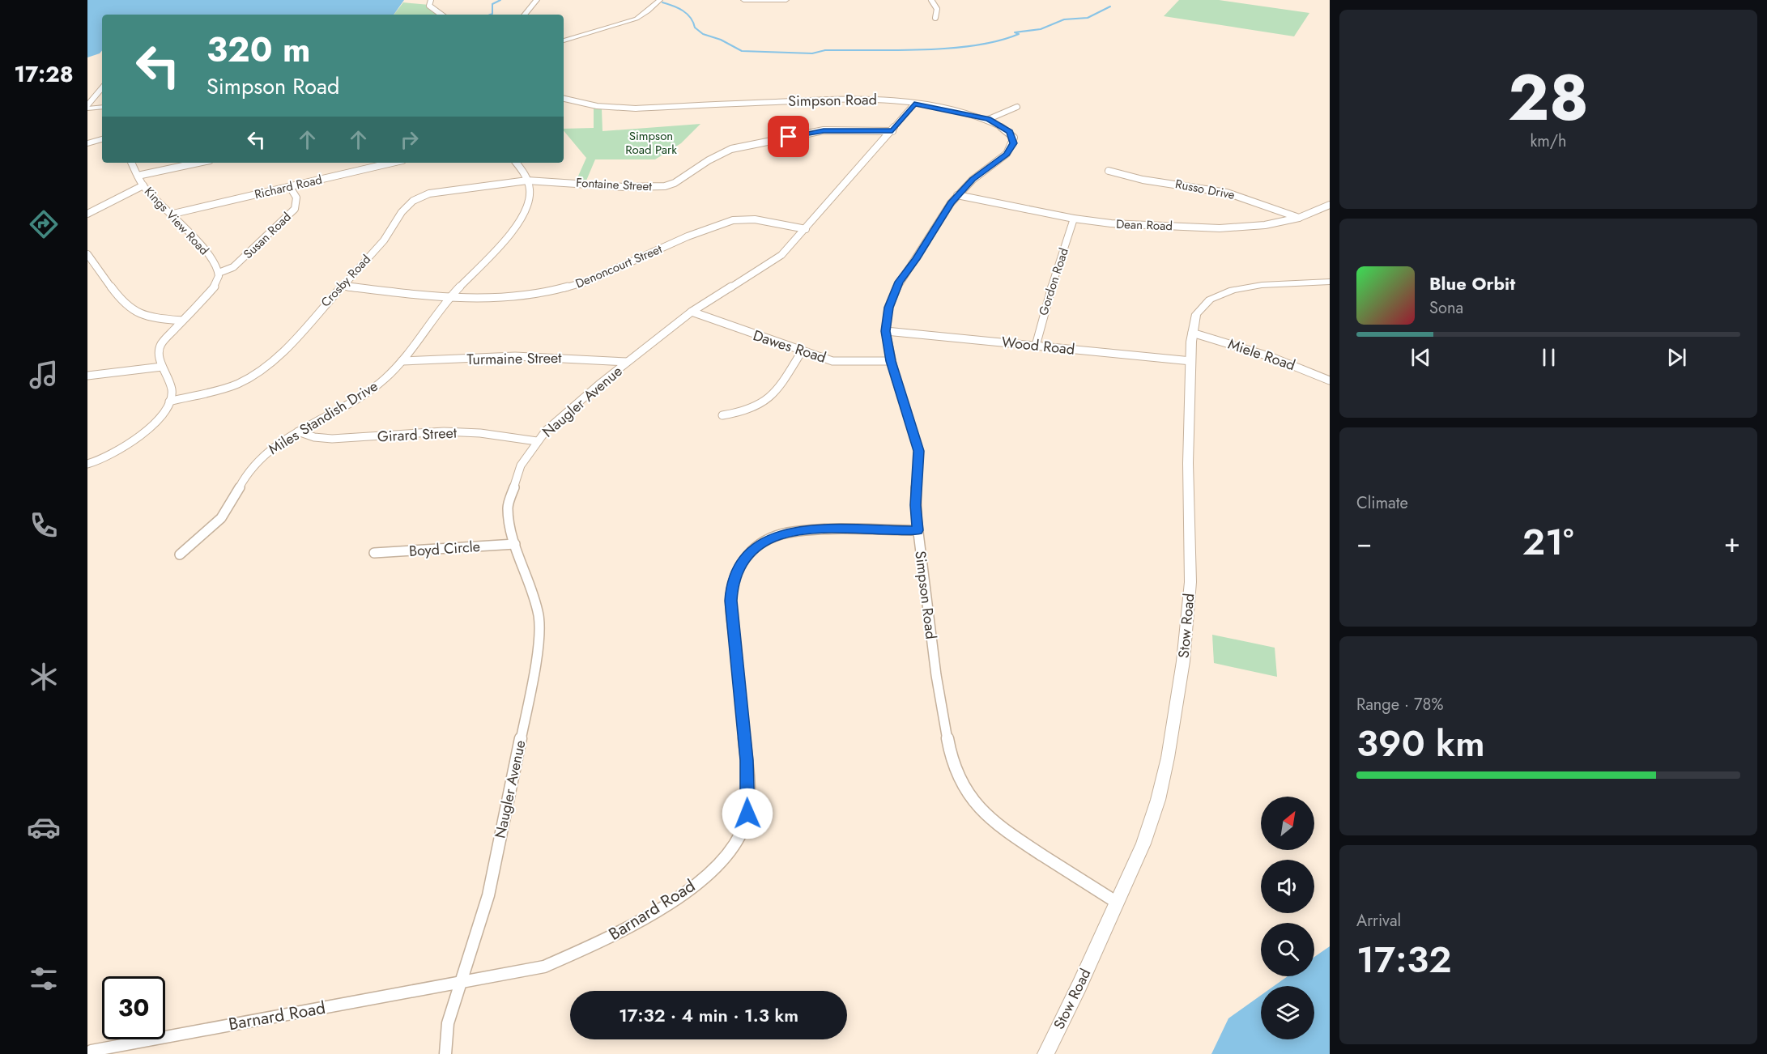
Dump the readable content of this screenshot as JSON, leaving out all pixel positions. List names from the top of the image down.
{
  "streets": {
    "street": [
      "Simpson Road",
      "Fontaine Street",
      "Richard Road",
      "Russo Drive",
      "Kings View Road",
      "Dean Road",
      "Susan Road",
      "Denoncourt Street",
      "Crosby Road",
      "Gordon Road",
      "Wood Road",
      "Dawes Road",
      "Miele Road",
      "Turmaine Street",
      "Naugler Avenue",
      "Miles Standish Drive",
      "Girard Street",
      "Boyd Circle",
      "Stow Road",
      "Barnard Road"
    ]
  },
  "crossings": [
    ["Simpson Road", "Dean Road"],
    ["Simpson Road", "Wood Road"],
    ["Simpson Road", "Dawes Road"],
    ["Simpson Road", "Naugler Avenue"],
    ["Simpson Road", "Stow Road"],
    ["Simpson Road", "Barnard Road"],
    ["Fontaine Street", "Crosby Road"],
    ["Fontaine Street", "Naugler Avenue"],
    ["Fontaine Street", "Miles Standish Drive"],
    ["Richard Road", "Kings View Road"],
    ["Richard Road", "Susan Road"],
    ["Russo Drive", "Dean Road"],
    ["Kings View Road", "Susan Road"],
    ["Dean Road", "Gordon Road"],
    ["Denoncourt Street", "Crosby Road"],
    ["Denoncourt Street", "Naugler Avenue"],
    ["Denoncourt Street", "Miles Standish Drive"],
    ["Crosby Road", "Miles Standish Drive"],
    ["Gordon Road", "Wood Road"],
    ["Wood Road", "Stow Road"],
    ["Dawes Road", "Naugler Avenue"],
    ["Miele Road", "Stow Road"],
    ["Turmaine Street", "Naugler Avenue"],
    ["Turmaine Street", "Miles Standish Drive"],
    ["Naugler Avenue", "Girard Street"],
    ["Naugler Avenue", "Boyd Circle"],
    ["Naugler Avenue", "Barnard Road"],
    ["Miles Standish Drive", "Girard Street"]
  ],
  "parks": ["Simpson Road Park"],
  "north": "top right",
  "page": {
    "tabs": "17:28",
    "tile": [
      ["28", "km/h"],
      "Climate",
      ["Range · 78%", "390 km"],
      ["Arrival", "17:32"]
    ],
    "turn": ["320 m", "Simpson Road"],
    "song": ["Blue Orbit", "Sona"],
    "heat": ["−", "21°", "+"],
    "limit": "30",
    "trip": "17:32 · 4 min · 1.3 km"
  }
}
